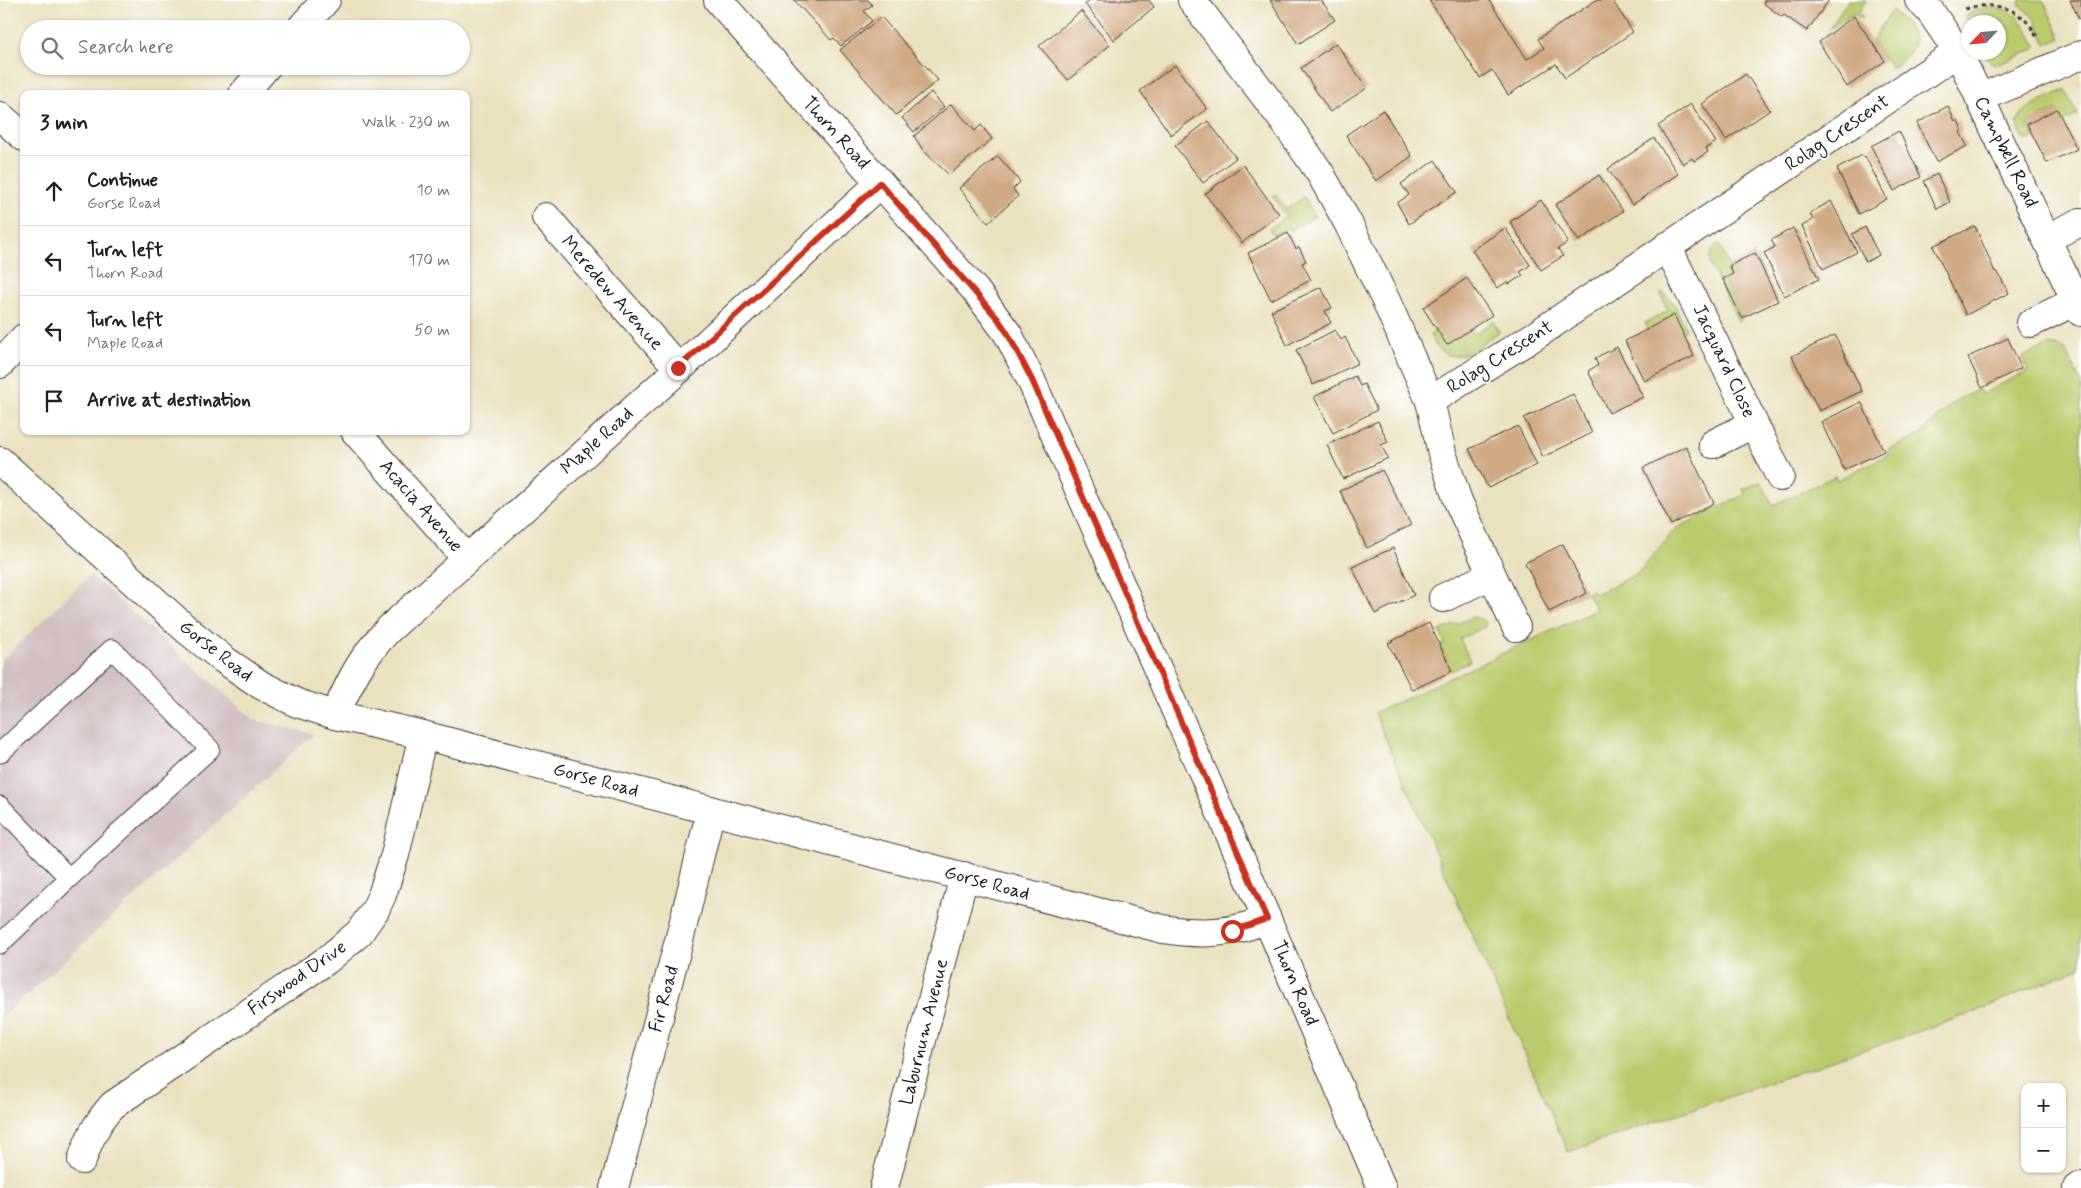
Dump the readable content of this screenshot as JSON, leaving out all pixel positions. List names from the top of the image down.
{
  "streets": {
    "street": [
      "Thorn Road",
      "Rolag Crescent",
      "Campbell Road",
      "Meredew Avenue",
      "Jacquard Close",
      "Maple Road",
      "Acacia Avenue",
      "Gorse Road",
      "Firswood Drive",
      "Fir Road",
      "Laburnum Avenue"
    ]
  },
  "crossings": [
    ["Thorn Road", "Maple Road"],
    ["Thorn Road", "Gorse Road"],
    ["Rolag Crescent", "Campbell Road"],
    ["Rolag Crescent", "Jacquard Close"],
    ["Meredew Avenue", "Maple Road"],
    ["Maple Road", "Acacia Avenue"],
    ["Maple Road", "Gorse Road"],
    ["Gorse Road", "Firswood Drive"],
    ["Gorse Road", "Fir Road"],
    ["Gorse Road", "Laburnum Avenue"]
  ],
  "north": "bottom left",
  "page": {
    "search": "Search here",
    "heading": ["3 min", "Walk · 230 m"],
    "list": [
      ["Continue", "Gorse Road", "10 m"],
      ["Turn left", "Thorn Road", "170 m"],
      ["Turn left", "Maple Road", "50 m"],
      "Arrive at destination"
    ],
    "map_buttons": ["+", "−"]
  }
}
